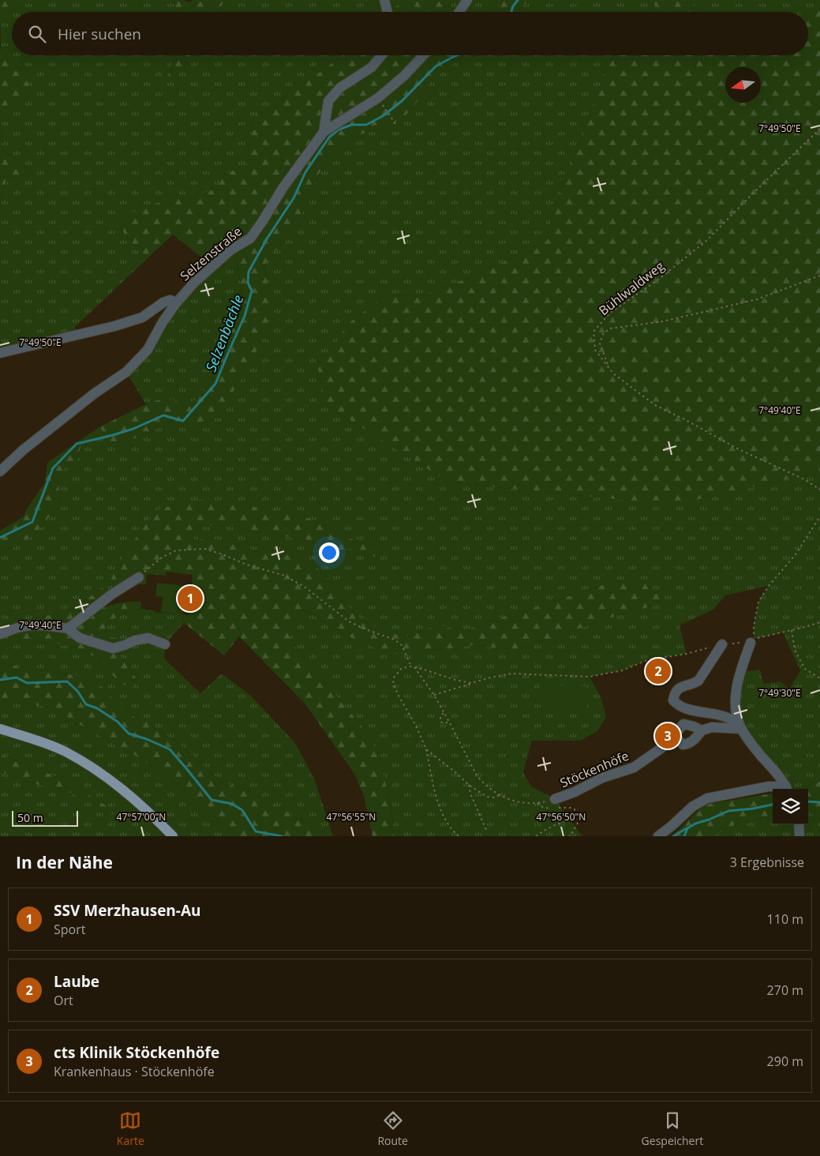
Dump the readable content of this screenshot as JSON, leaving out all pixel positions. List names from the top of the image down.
{
  "streets": {
    "street": ["Selzenstraße", "Stöckenhöfe"],
    "path": ["Bühlwaldweg"]
  },
  "water": ["Selzenbächle"],
  "scale_bar": "50 m",
  "north": "left",
  "page": {
    "search": "Hier suchen",
    "pins": ["1", "2", "3"],
    "scale": "50 m",
    "heading": ["In der Nähe", "3 Ergebnisse"],
    "list": [
      {
        "mark": "1",
        "name": "SSV Merzhausen-Au",
        "note": "Sport",
        "value": "110 m"
      },
      {
        "mark": "2",
        "name": "Laube",
        "note": "Ort",
        "value": "270 m"
      },
      {
        "mark": "3",
        "name": "cts Klinik Stöckenhöfe",
        "note": "Krankenhaus · Stöckenhöfe",
        "value": "290 m"
      }
    ],
    "nav": ["Karte", "Route", "Gespeichert"]
  },
  "coordinates": [
    "7°49'50\"E",
    "7°49'40\"E",
    "7°49'30\"E",
    "47°57'00\"N",
    "47°56'55\"N",
    "47°56'50\"N"
  ]
}
